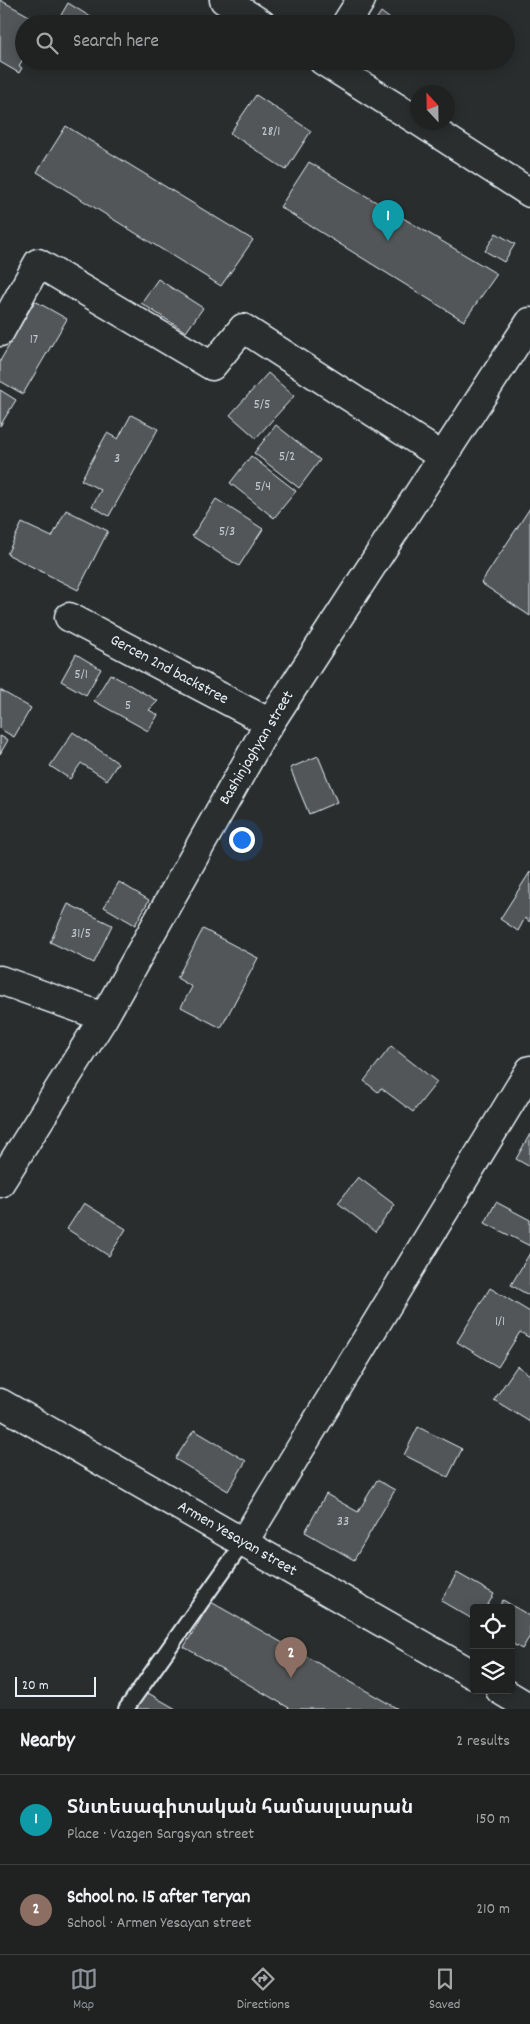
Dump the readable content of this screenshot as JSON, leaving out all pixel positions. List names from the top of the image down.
{
  "streets": {
    "main road": ["Gercen 2nd backstree", "Bashinjaghyan street", "Armen Yesayan street"]
  },
  "crossings": [
    ["Gercen 2nd backstree", "Bashinjaghyan street"]
  ],
  "house_numbers": [
    "28/1",
    "17",
    "5/5",
    "5/2",
    "3",
    "5/4",
    "5/3",
    "5/1",
    "5",
    "31/5",
    "1/1",
    "33"
  ],
  "scale_bar": "20 m",
  "north": "top",
  "page": {
    "search": "Search here",
    "pins": ["1", "2"],
    "scale": "20 m",
    "heading": ["Nearby", "2 results"],
    "list": [
      {
        "mark": "1",
        "name": "Տնտեսագիտական համասլսարան",
        "note": "Place · Vazgen Sargsyan street",
        "value": "150 m"
      },
      {
        "mark": "2",
        "name": "School no. 15 after Teryan",
        "note": "School · Armen Yesayan street",
        "value": "210 m"
      }
    ],
    "nav": ["Map", "Directions", "Saved"]
  }
}
